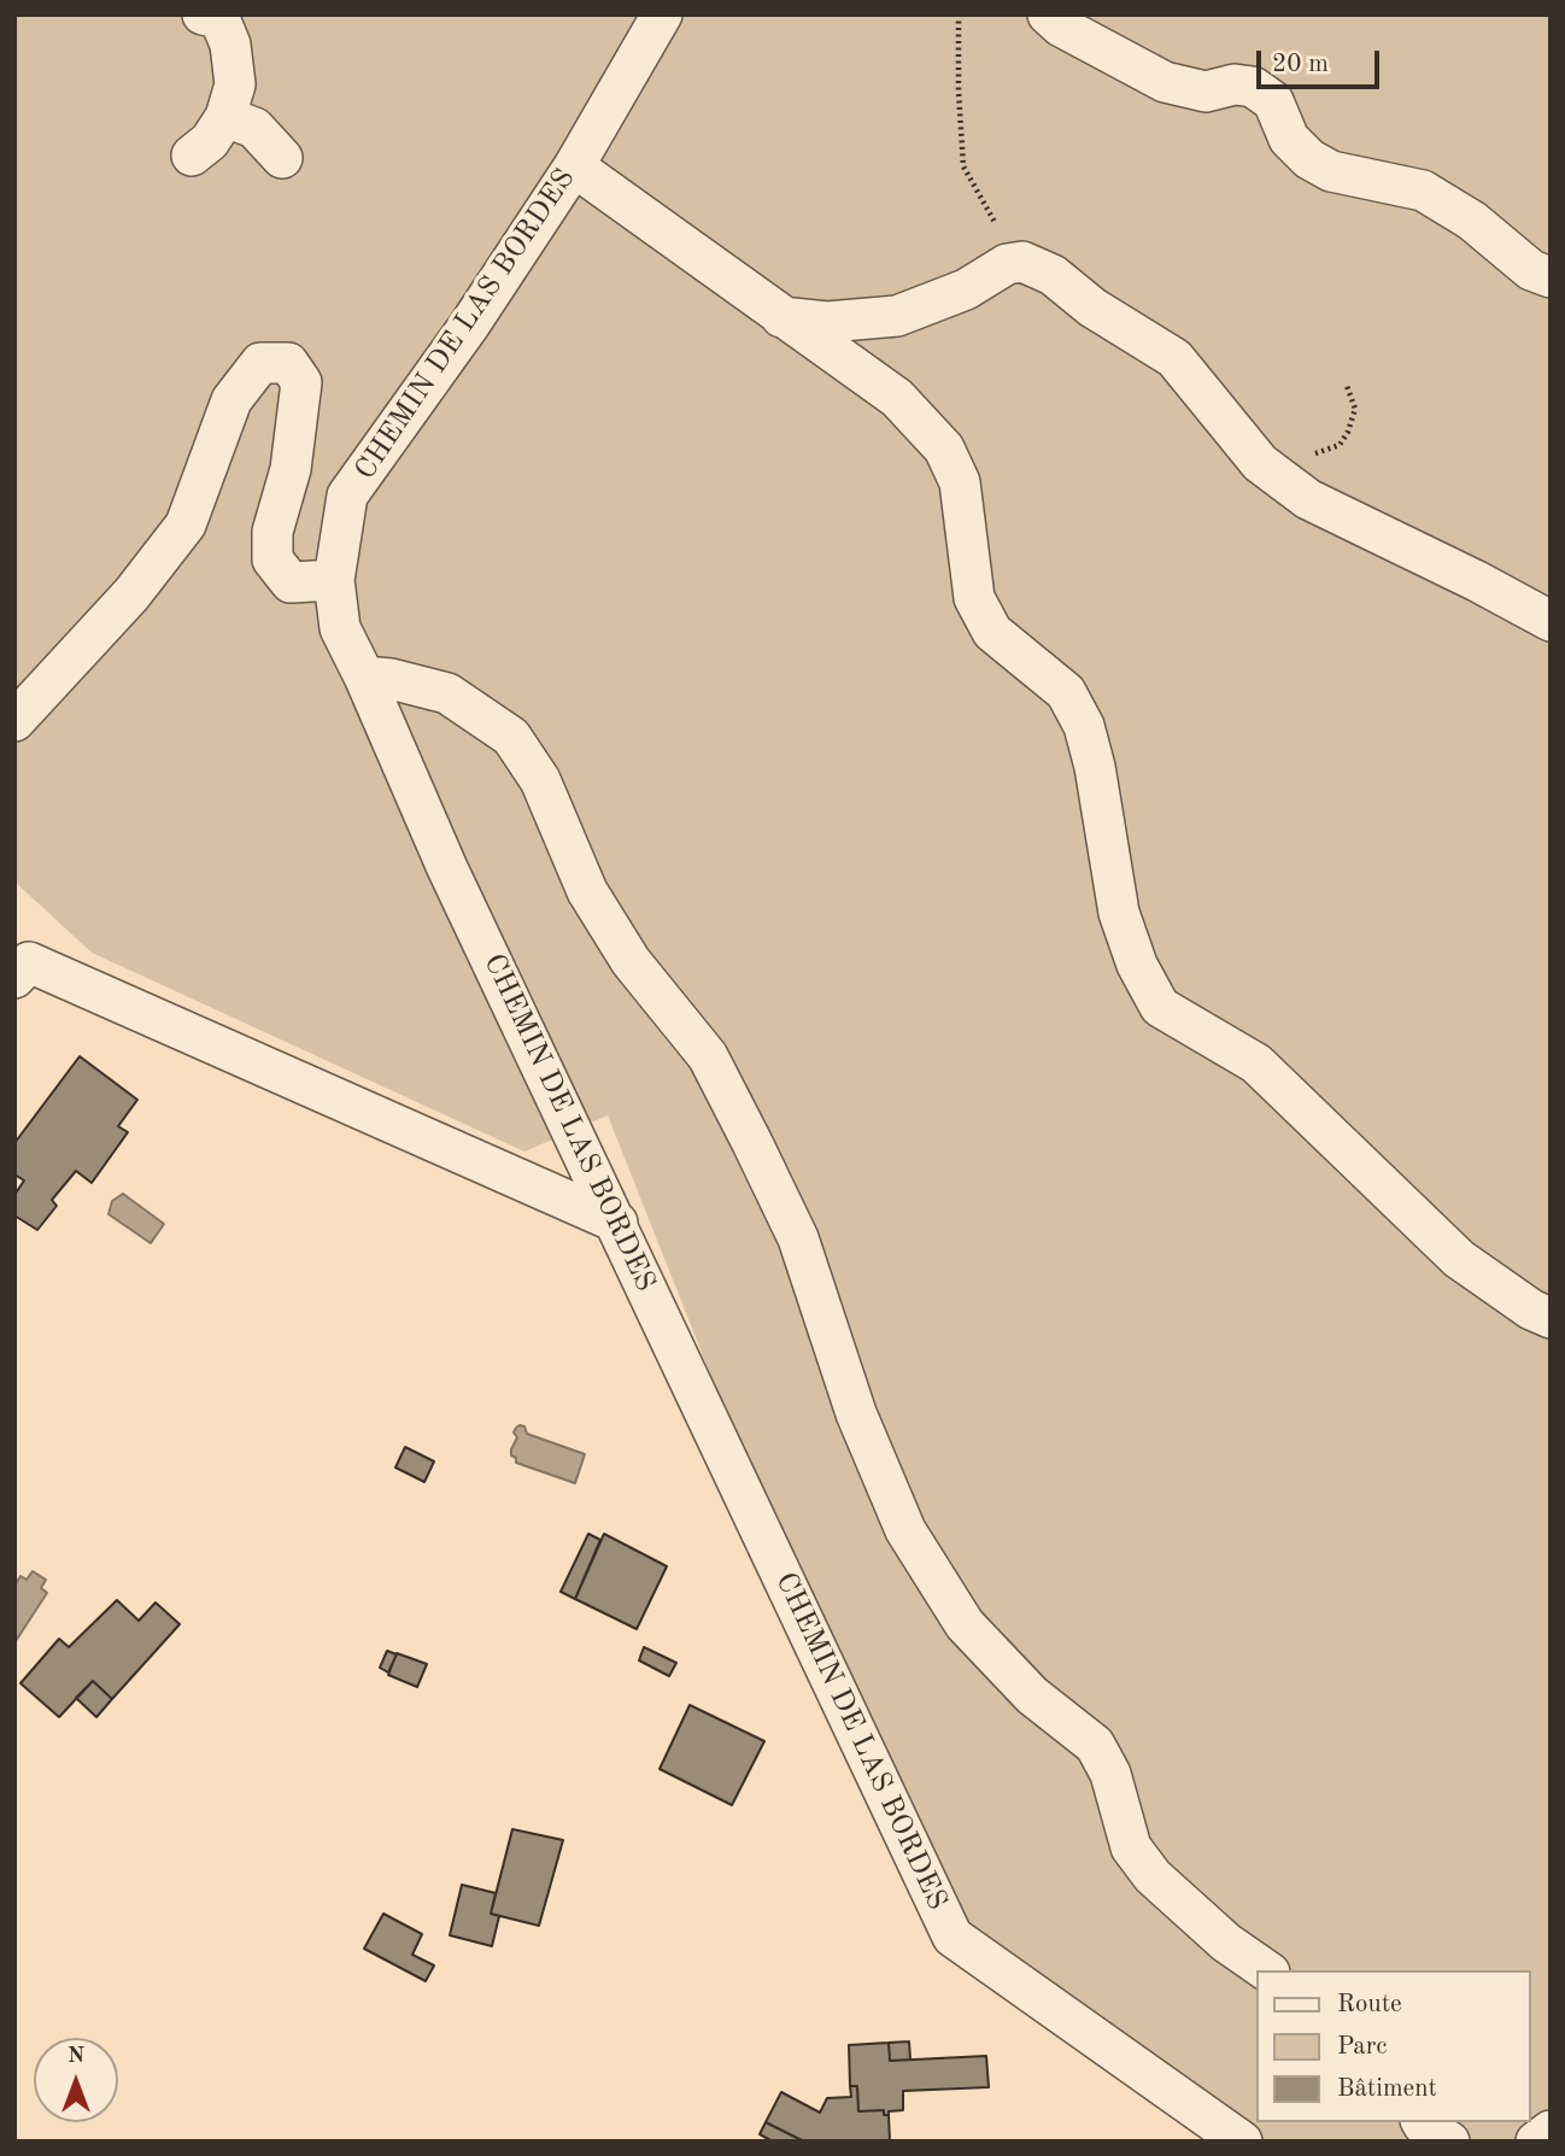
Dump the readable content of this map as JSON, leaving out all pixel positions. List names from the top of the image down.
{
  "streets": {
    "street": ["CHEMIN DE LAS BORDES"]
  },
  "legend": ["Route", "Parc", "Bâtiment"],
  "scale_bar": "20 m",
  "north": "top"
}
